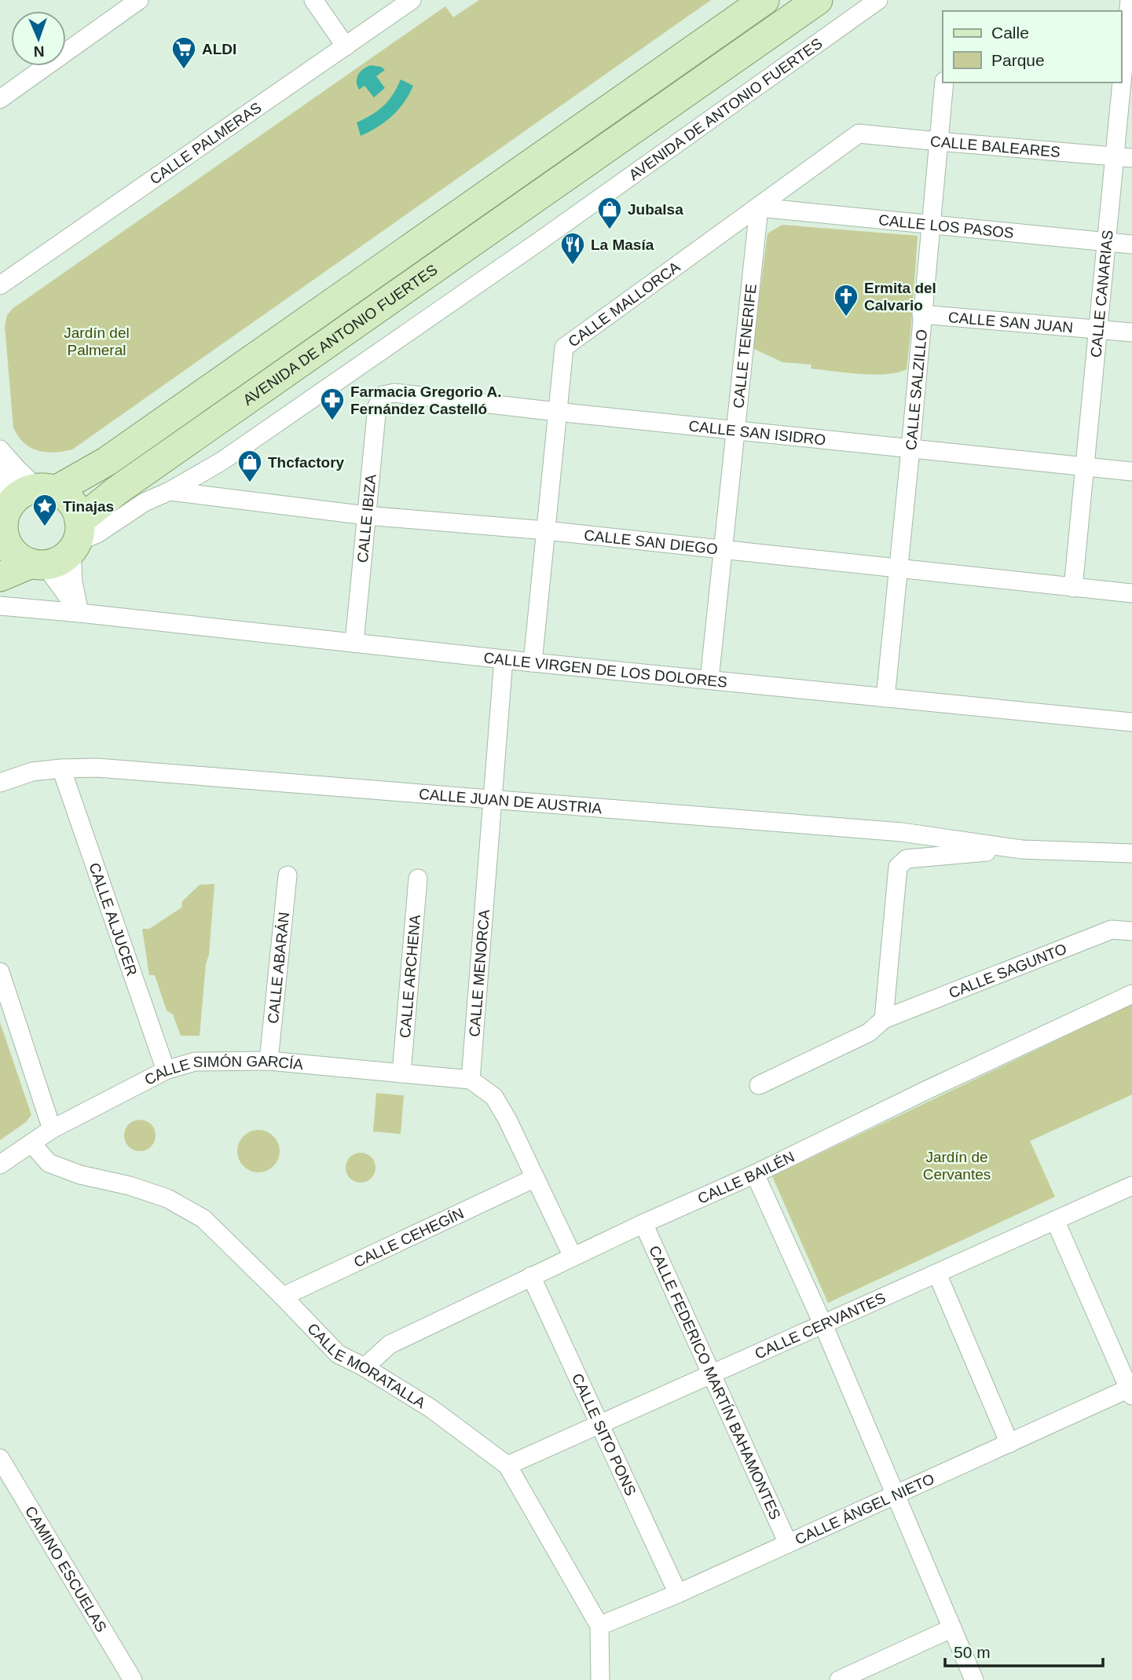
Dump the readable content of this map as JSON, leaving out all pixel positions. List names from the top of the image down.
{
  "streets": {
    "main road": ["AVENIDA DE ANTONIO FUERTES"],
    "street": [
      "CALLE PALMERAS",
      "CALLE BALEARES",
      "CALLE LOS PASOS",
      "CALLE CANARIAS",
      "CALLE MALLORCA",
      "CALLE SAN JUAN",
      "CALLE TENERIFE",
      "CALLE SALZILLO",
      "CALLE SAN ISIDRO",
      "CALLE IBIZA",
      "CALLE SAN DIEGO",
      "CALLE VIRGEN DE LOS DOLORES",
      "CALLE JUAN DE AUSTRIA",
      "CALLE ALJUCER",
      "CALLE ABARÁN",
      "CALLE SAGUNTO",
      "CALLE MENORCA",
      "CALLE ARCHENA",
      "CALLE SIMÓN GARCÍA",
      "CALLE BAILÉN",
      "CALLE CEHEGÍN",
      "CALLE CERVANTES",
      "CALLE MORATALLA",
      "CALLE FEDERICO MARTÍN BAHAMONTES",
      "CALLE SITO PONS",
      "CALLE ÁNGEL NIETO",
      "CAMINO ESCUELAS"
    ]
  },
  "crossings": [
    ["AVENIDA DE ANTONIO FUERTES", "CALLE SAN DIEGO"],
    ["CALLE BALEARES", "CALLE CANARIAS"],
    ["CALLE BALEARES", "CALLE MALLORCA"],
    ["CALLE BALEARES", "CALLE SALZILLO"],
    ["CALLE LOS PASOS", "CALLE CANARIAS"],
    ["CALLE LOS PASOS", "CALLE MALLORCA"],
    ["CALLE LOS PASOS", "CALLE TENERIFE"],
    ["CALLE LOS PASOS", "CALLE SALZILLO"],
    ["CALLE CANARIAS", "CALLE SAN JUAN"],
    ["CALLE CANARIAS", "CALLE SAN ISIDRO"],
    ["CALLE CANARIAS", "CALLE SAN DIEGO"],
    ["CALLE MALLORCA", "CALLE TENERIFE"],
    ["CALLE MALLORCA", "CALLE SAN ISIDRO"],
    ["CALLE MALLORCA", "CALLE SAN DIEGO"],
    ["CALLE MALLORCA", "CALLE VIRGEN DE LOS DOLORES"],
    ["CALLE SAN JUAN", "CALLE SALZILLO"],
    ["CALLE TENERIFE", "CALLE SAN ISIDRO"],
    ["CALLE TENERIFE", "CALLE SAN DIEGO"],
    ["CALLE TENERIFE", "CALLE VIRGEN DE LOS DOLORES"],
    ["CALLE SALZILLO", "CALLE SAN ISIDRO"],
    ["CALLE SALZILLO", "CALLE SAN DIEGO"],
    ["CALLE SALZILLO", "CALLE VIRGEN DE LOS DOLORES"],
    ["CALLE SAN ISIDRO", "CALLE IBIZA"],
    ["CALLE IBIZA", "CALLE SAN DIEGO"],
    ["CALLE IBIZA", "CALLE VIRGEN DE LOS DOLORES"],
    ["CALLE VIRGEN DE LOS DOLORES", "CALLE MENORCA"],
    ["CALLE JUAN DE AUSTRIA", "CALLE ALJUCER"],
    ["CALLE JUAN DE AUSTRIA", "CALLE SAGUNTO"],
    ["CALLE JUAN DE AUSTRIA", "CALLE MENORCA"],
    ["CALLE ALJUCER", "CALLE SIMÓN GARCÍA"],
    ["CALLE ABARÁN", "CALLE SIMÓN GARCÍA"],
    ["CALLE MENORCA", "CALLE SIMÓN GARCÍA"],
    ["CALLE ARCHENA", "CALLE SIMÓN GARCÍA"],
    ["CALLE SIMÓN GARCÍA", "CALLE MORATALLA"],
    ["CALLE BAILÉN", "CALLE MORATALLA"],
    ["CALLE BAILÉN", "CALLE FEDERICO MARTÍN BAHAMONTES"],
    ["CALLE BAILÉN", "CALLE SITO PONS"],
    ["CALLE CEHEGÍN", "CALLE MORATALLA"],
    ["CALLE CERVANTES", "CALLE MORATALLA"],
    ["CALLE CERVANTES", "CALLE FEDERICO MARTÍN BAHAMONTES"],
    ["CALLE CERVANTES", "CALLE SITO PONS"],
    ["CALLE MORATALLA", "CALLE ÁNGEL NIETO"],
    ["CALLE FEDERICO MARTÍN BAHAMONTES", "CALLE ÁNGEL NIETO"],
    ["CALLE SITO PONS", "CALLE ÁNGEL NIETO"]
  ],
  "parks": ["Jardín del Palmeral", "Jardín de Cervantes"],
  "places": {
    "supermarket": ["ALDI"],
    "shop": ["Jubalsa", "Thcfactory"],
    "restaurant": ["La Masía"],
    "church": ["Ermita del Calvario"],
    "pharmacy": ["Farmacia Gregorio A. Fernández Castelló"],
    "place": ["Tinajas"]
  },
  "legend": ["Calle", "Parque"],
  "scale_bar": "50 m",
  "north": "bottom"
}
